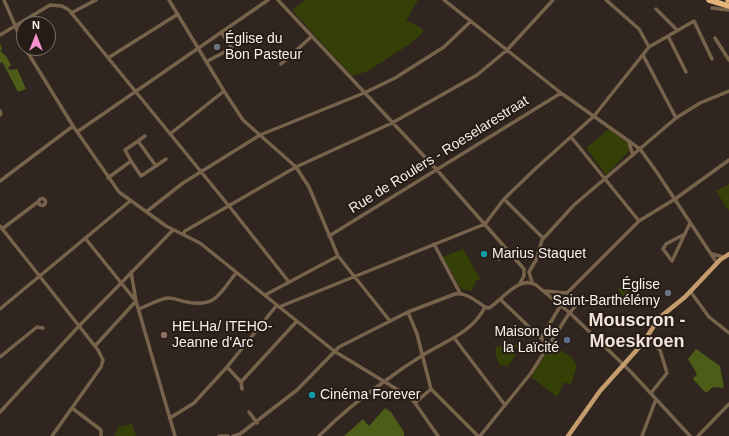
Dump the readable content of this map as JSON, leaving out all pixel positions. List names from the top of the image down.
{
  "streets": {
    "street": ["Rue de Roulers - Roeselarestraat"]
  },
  "districts": ["Mouscron - Moeskroen"],
  "places": [
    "Église du Bon Pasteur",
    "Marius Staquet",
    "Église Saint-Barthélémy",
    "HELHa/ ITEHO- Jeanne d'Arc",
    "Maison de la Laïcité",
    "Cinéma Forever"
  ],
  "north": "top"
}
